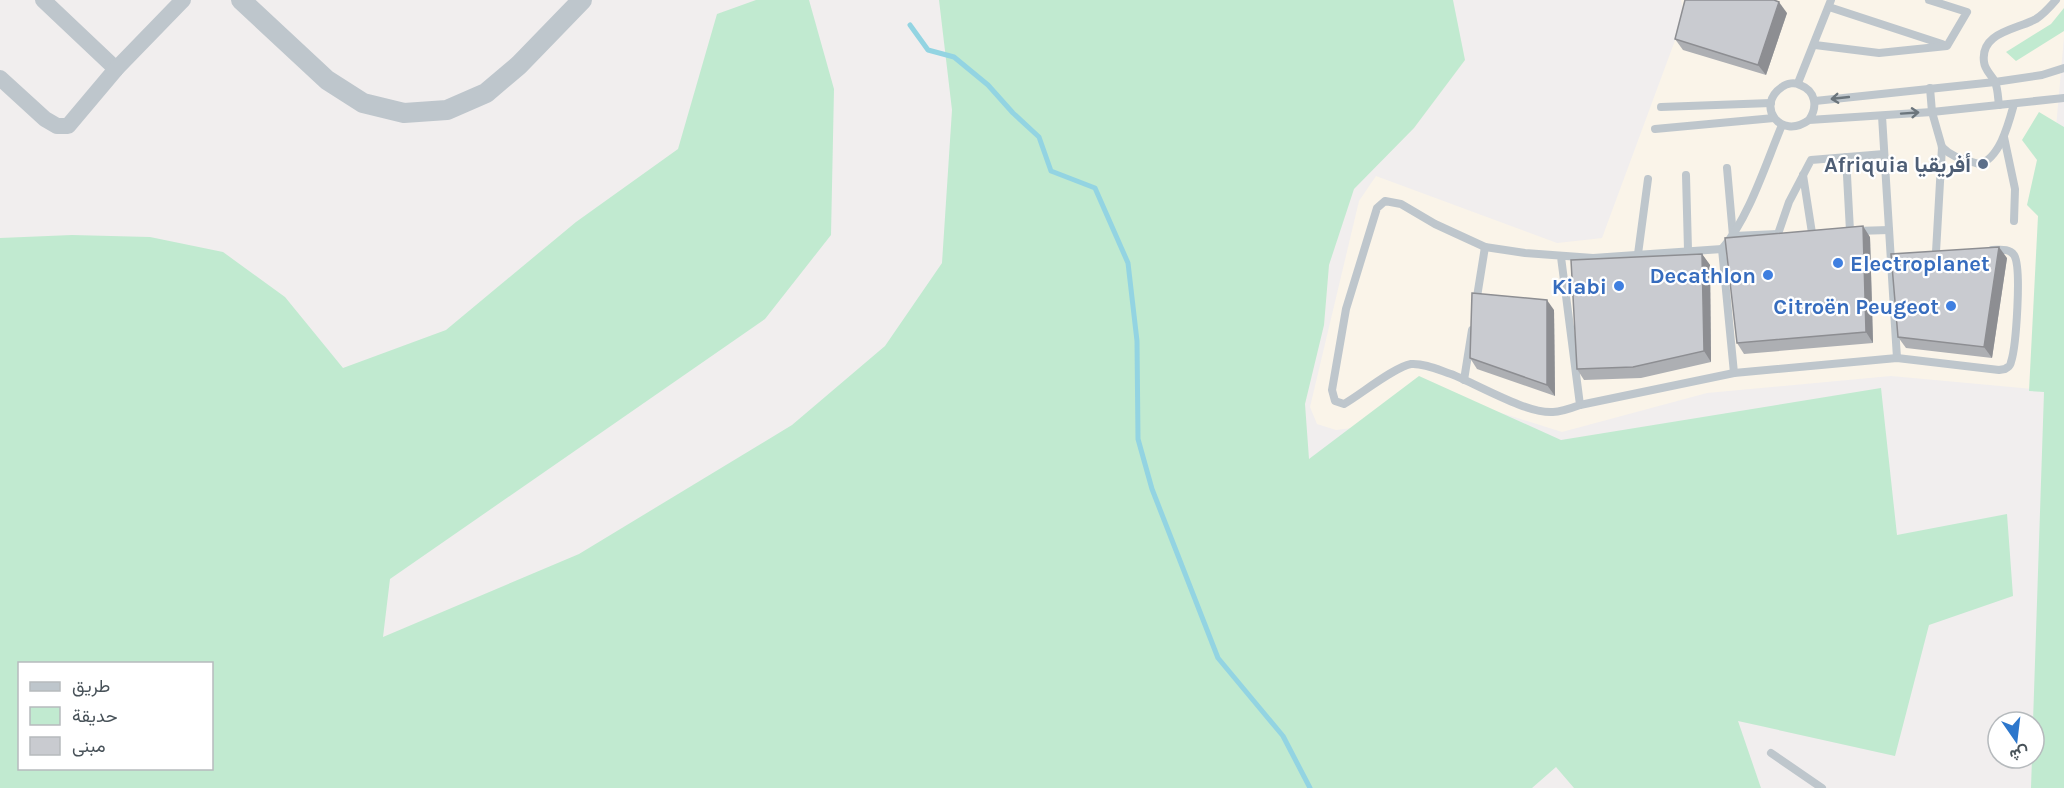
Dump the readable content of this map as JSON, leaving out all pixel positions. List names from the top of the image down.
{
  "places": [
    "Afriquia أفريقيا",
    "Electroplanet",
    "Decathlon",
    "Kiabi",
    "Citroën Peugeot"
  ],
  "legend": ["طريق", "حديقة", "مبنى"],
  "north": "bottom"
}
